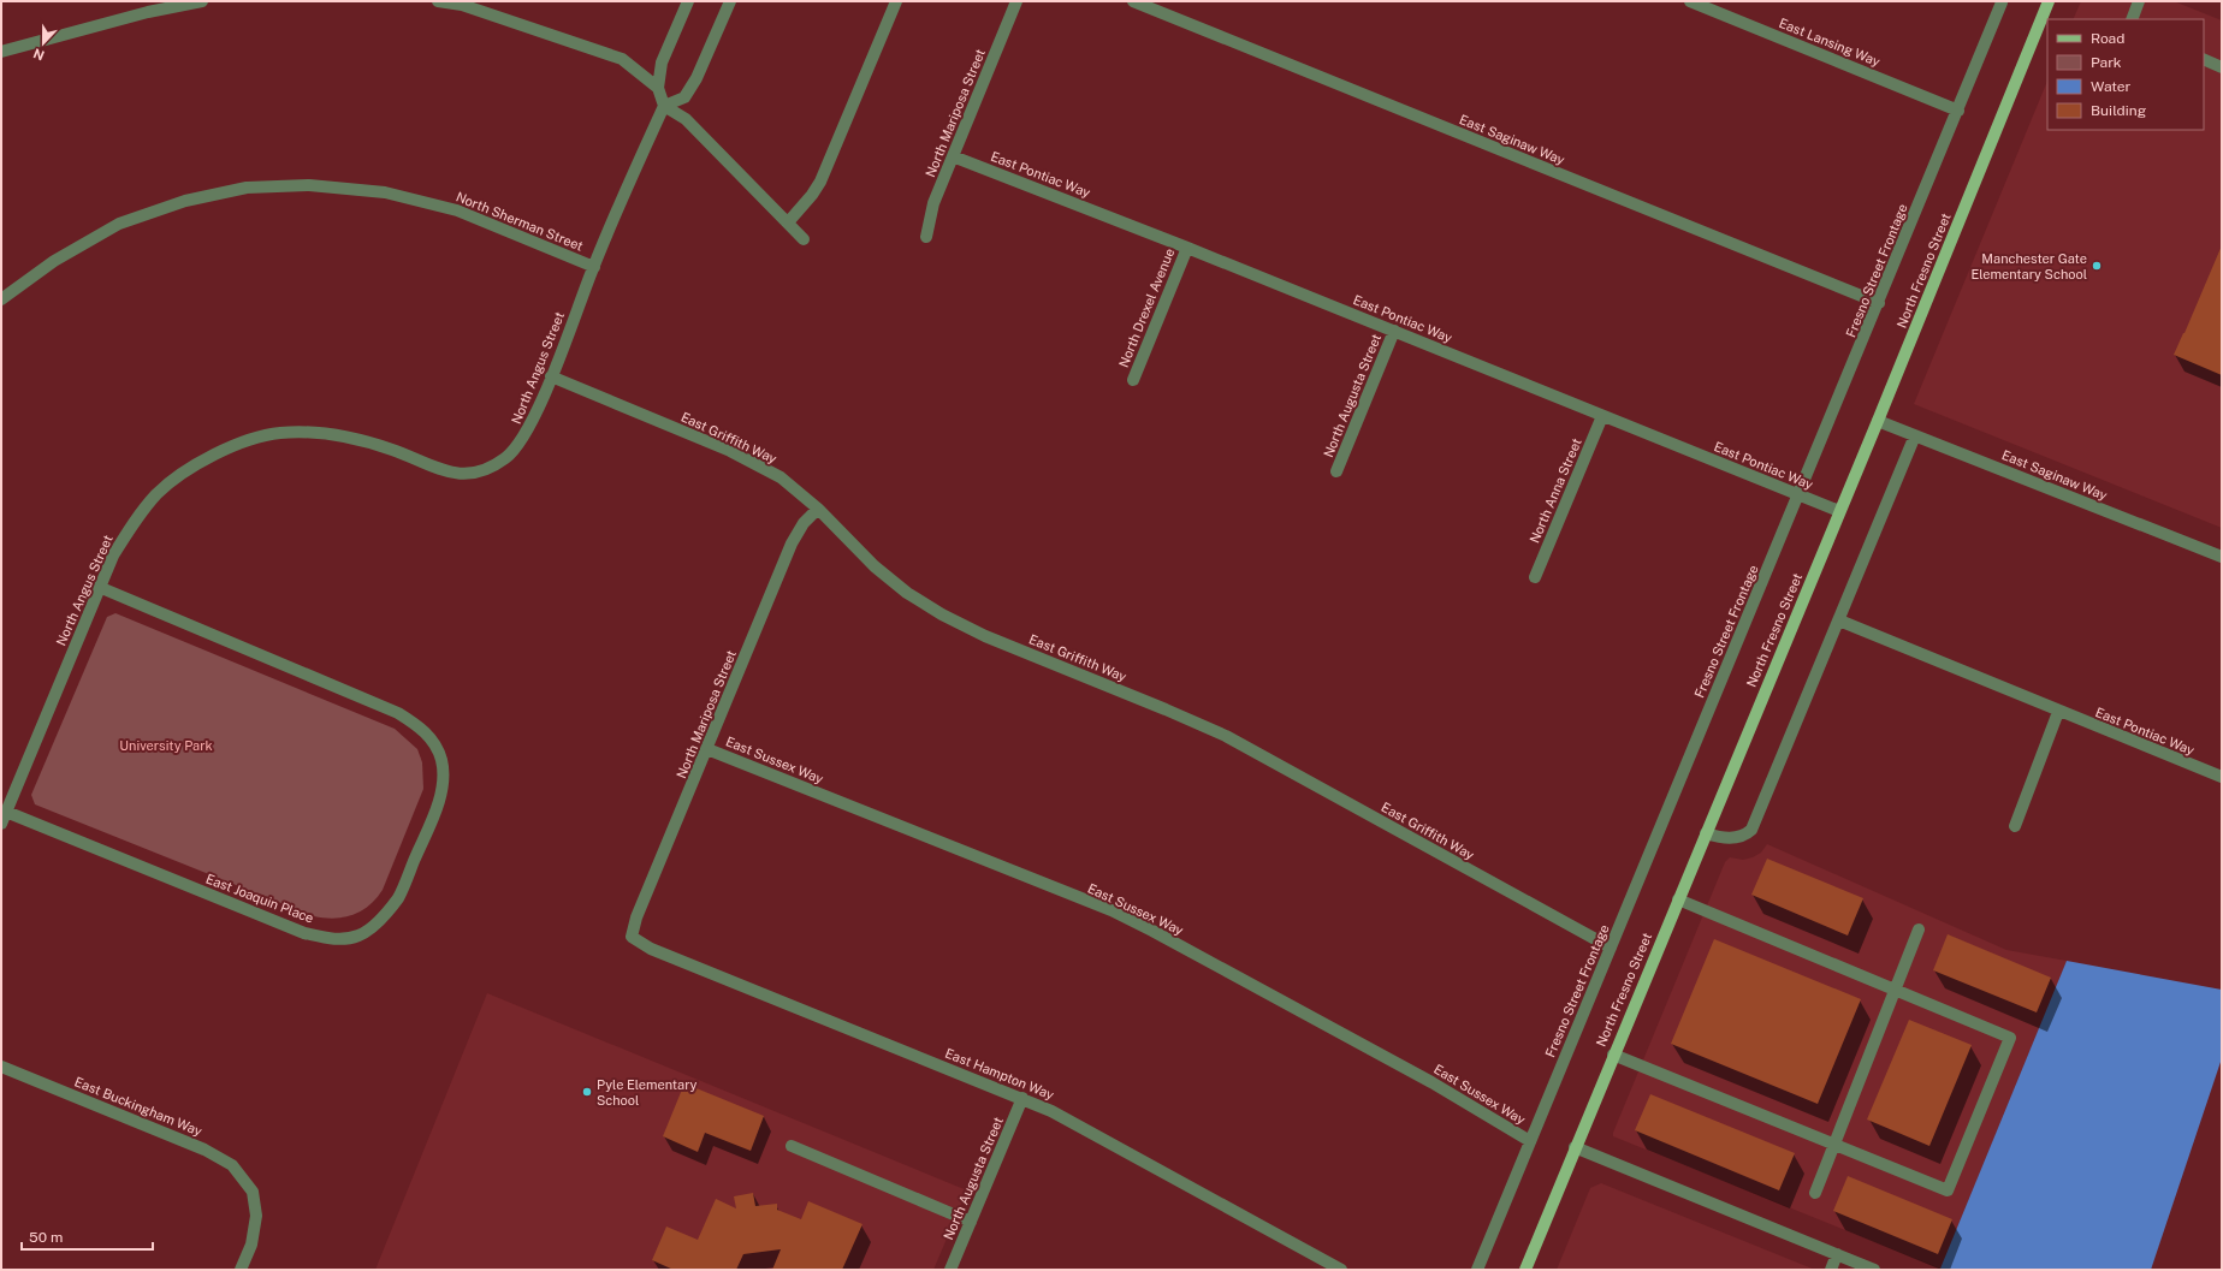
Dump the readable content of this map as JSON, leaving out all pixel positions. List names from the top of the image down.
{
  "streets": {
    "main road": ["North Fresno Street"],
    "street": [
      "East Lansing Way",
      "North Mariposa Street",
      "East Saginaw Way",
      "East Pontiac Way",
      "North Sherman Street",
      "Fresno Street Frontage",
      "North Drexel Avenue",
      "North Angus Street",
      "North Augusta Street",
      "East Griffith Way",
      "North Anna Street",
      "East Sussex Way",
      "East Joaquin Place",
      "East Hampton Way",
      "East Buckingham Way"
    ]
  },
  "crossings": [
    ["East Lansing Way", "Fresno Street Frontage"],
    ["North Mariposa Street", "East Pontiac Way"],
    ["North Mariposa Street", "East Griffith Way"],
    ["North Mariposa Street", "East Sussex Way"],
    ["North Mariposa Street", "East Hampton Way"],
    ["East Saginaw Way", "Fresno Street Frontage"],
    ["East Saginaw Way", "North Fresno Street"],
    ["East Pontiac Way", "Fresno Street Frontage"],
    ["East Pontiac Way", "North Fresno Street"],
    ["East Pontiac Way", "North Drexel Avenue"],
    ["East Pontiac Way", "North Augusta Street"],
    ["East Pontiac Way", "North Anna Street"],
    ["North Sherman Street", "North Angus Street"],
    ["Fresno Street Frontage", "East Griffith Way"],
    ["Fresno Street Frontage", "East Sussex Way"],
    ["North Angus Street", "East Griffith Way"],
    ["North Angus Street", "East Joaquin Place"],
    ["North Augusta Street", "East Hampton Way"]
  ],
  "parks": ["University Park"],
  "places": ["Manchester Gate Elementary School", "Pyle Elementary School"],
  "legend": [
    "Road",
    "Park",
    "Water",
    "Building"
  ],
  "scale_bar": "50 m",
  "north": "bottom"
}
